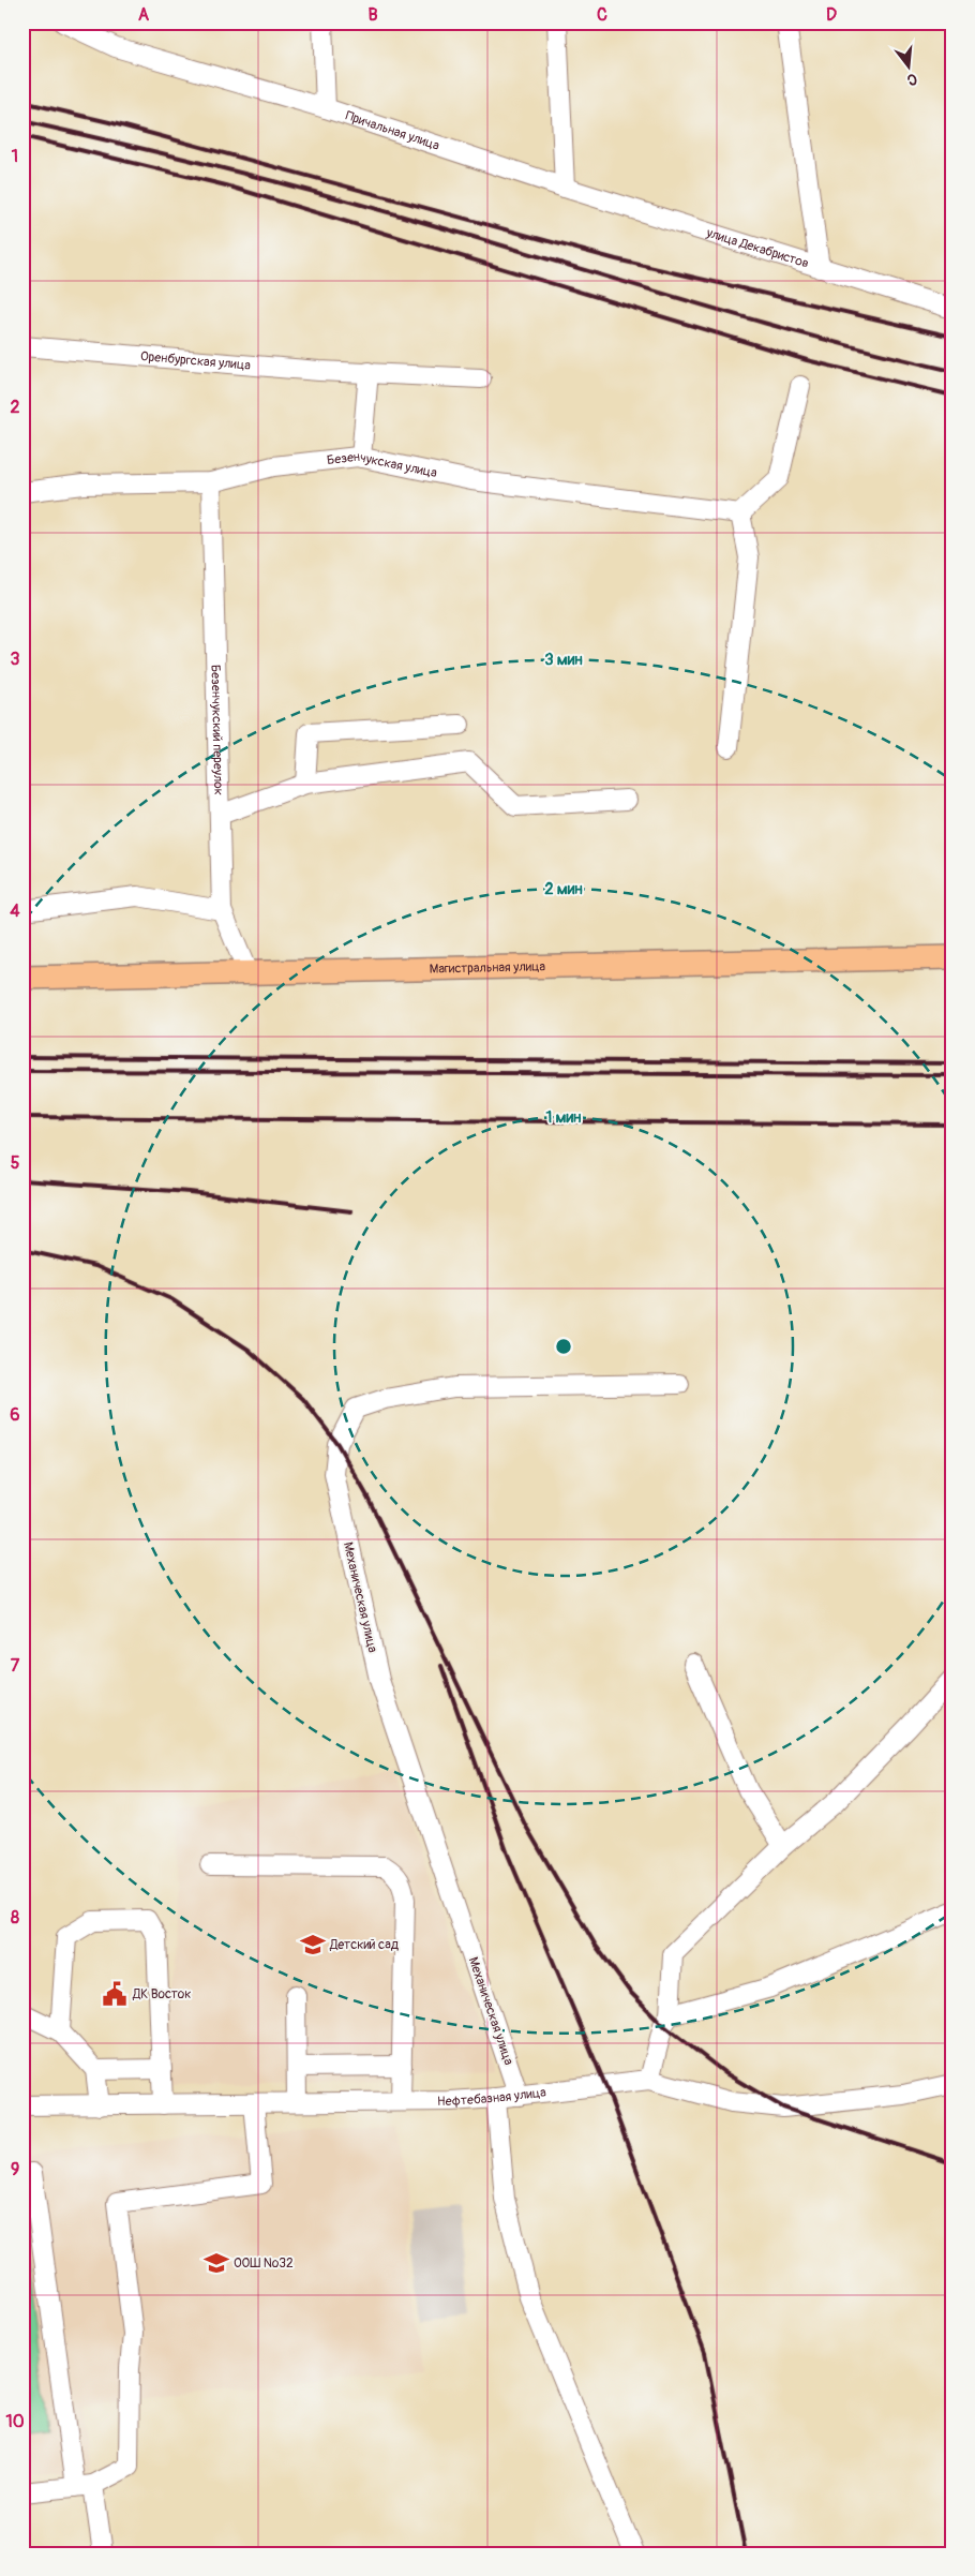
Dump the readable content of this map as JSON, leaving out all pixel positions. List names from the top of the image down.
{
  "streets": {
    "main road": ["Магистральная улица"],
    "street": [
      "Причальная улица",
      "улица Декабристов",
      "Оренбургская улица",
      "Безенчукская улица",
      "Безенчукский переулок",
      "Механическая улица",
      "Нефтебазная улица"
    ]
  },
  "crossings": [
    ["Причальная улица", "улица Декабристов"],
    ["Безенчукская улица", "Безенчукский переулок"],
    ["Безенчукский переулок", "Магистральная улица"],
    ["Механическая улица", "Нефтебазная улица"]
  ],
  "places": {
    "school or university": ["Детский сад", "ООШ №32"],
    "public building": ["ДК Восток"]
  },
  "north": "bottom",
  "grid": {
    "columns": [
      "A",
      "B",
      "C",
      "D"
    ],
    "rows": [
      "1",
      "2",
      "3",
      "4",
      "5",
      "6",
      "7",
      "8",
      "9",
      "10"
    ]
  },
  "rings": ["3 мин", "2 мин", "1 мин"]
}
